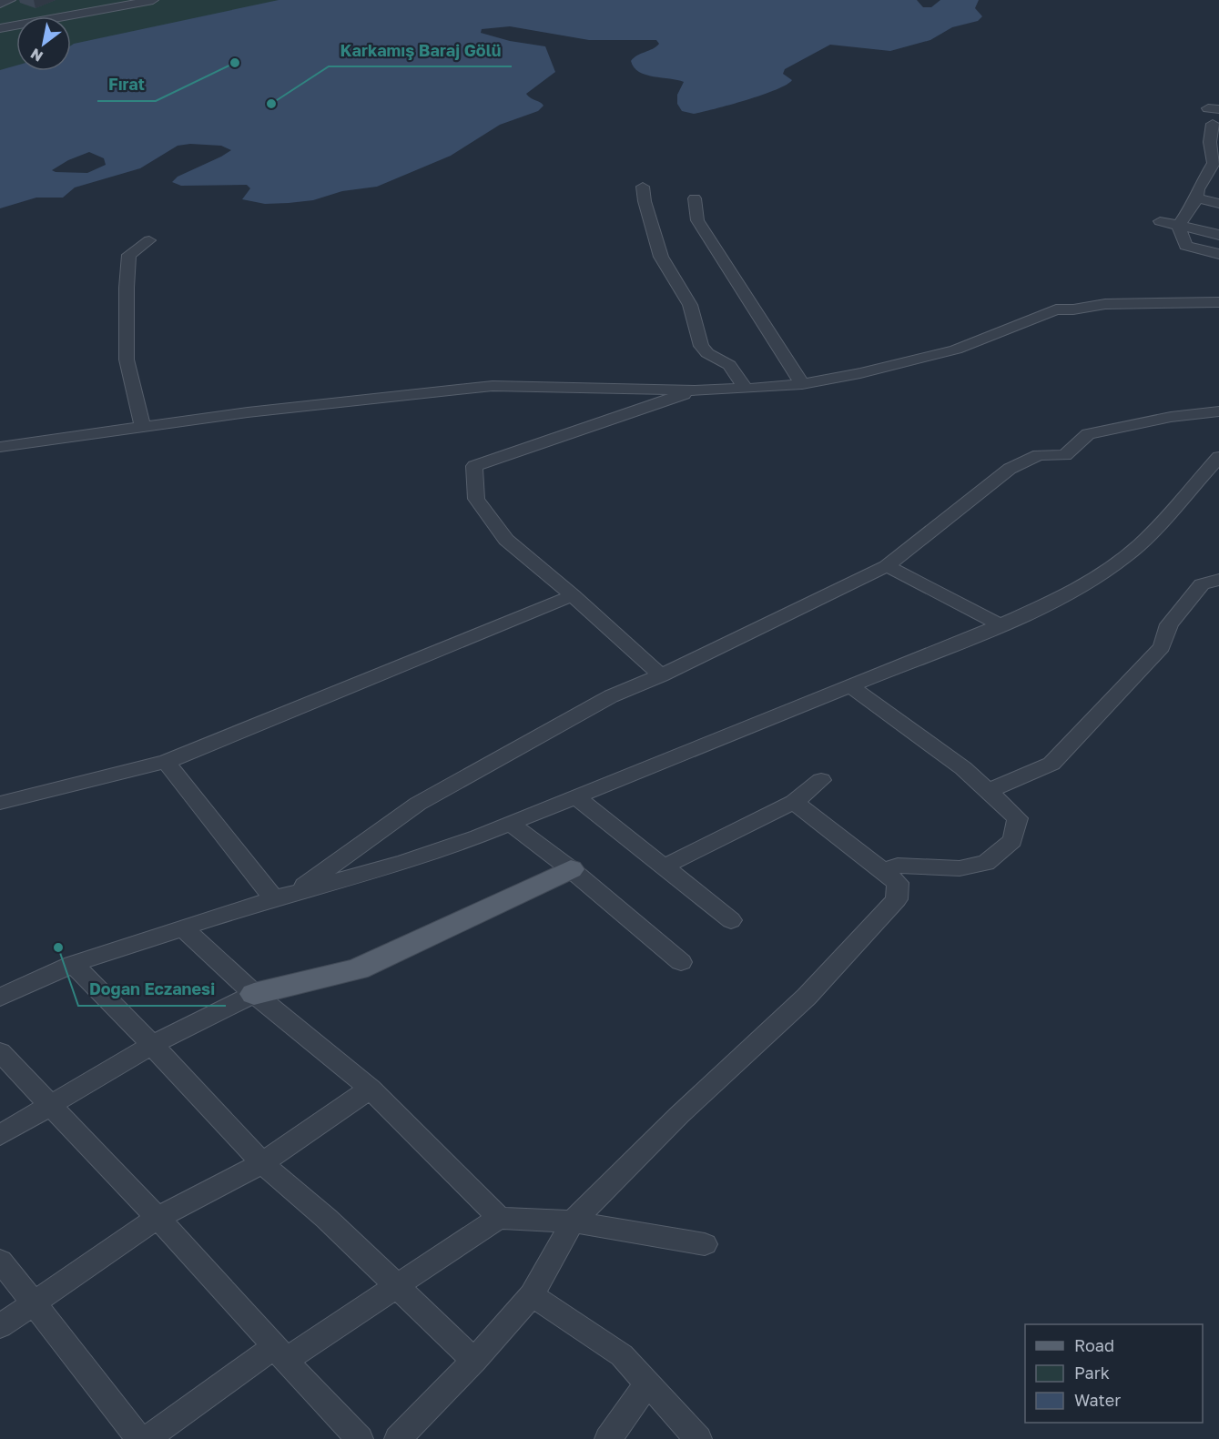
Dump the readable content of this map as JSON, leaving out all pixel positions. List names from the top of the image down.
{
  "places": ["Fırat", "Karkamış Baraj Gölü", "Doğan Eczanesi"],
  "legend": ["Road", "Park", "Water"],
  "north": "bottom left"
}
